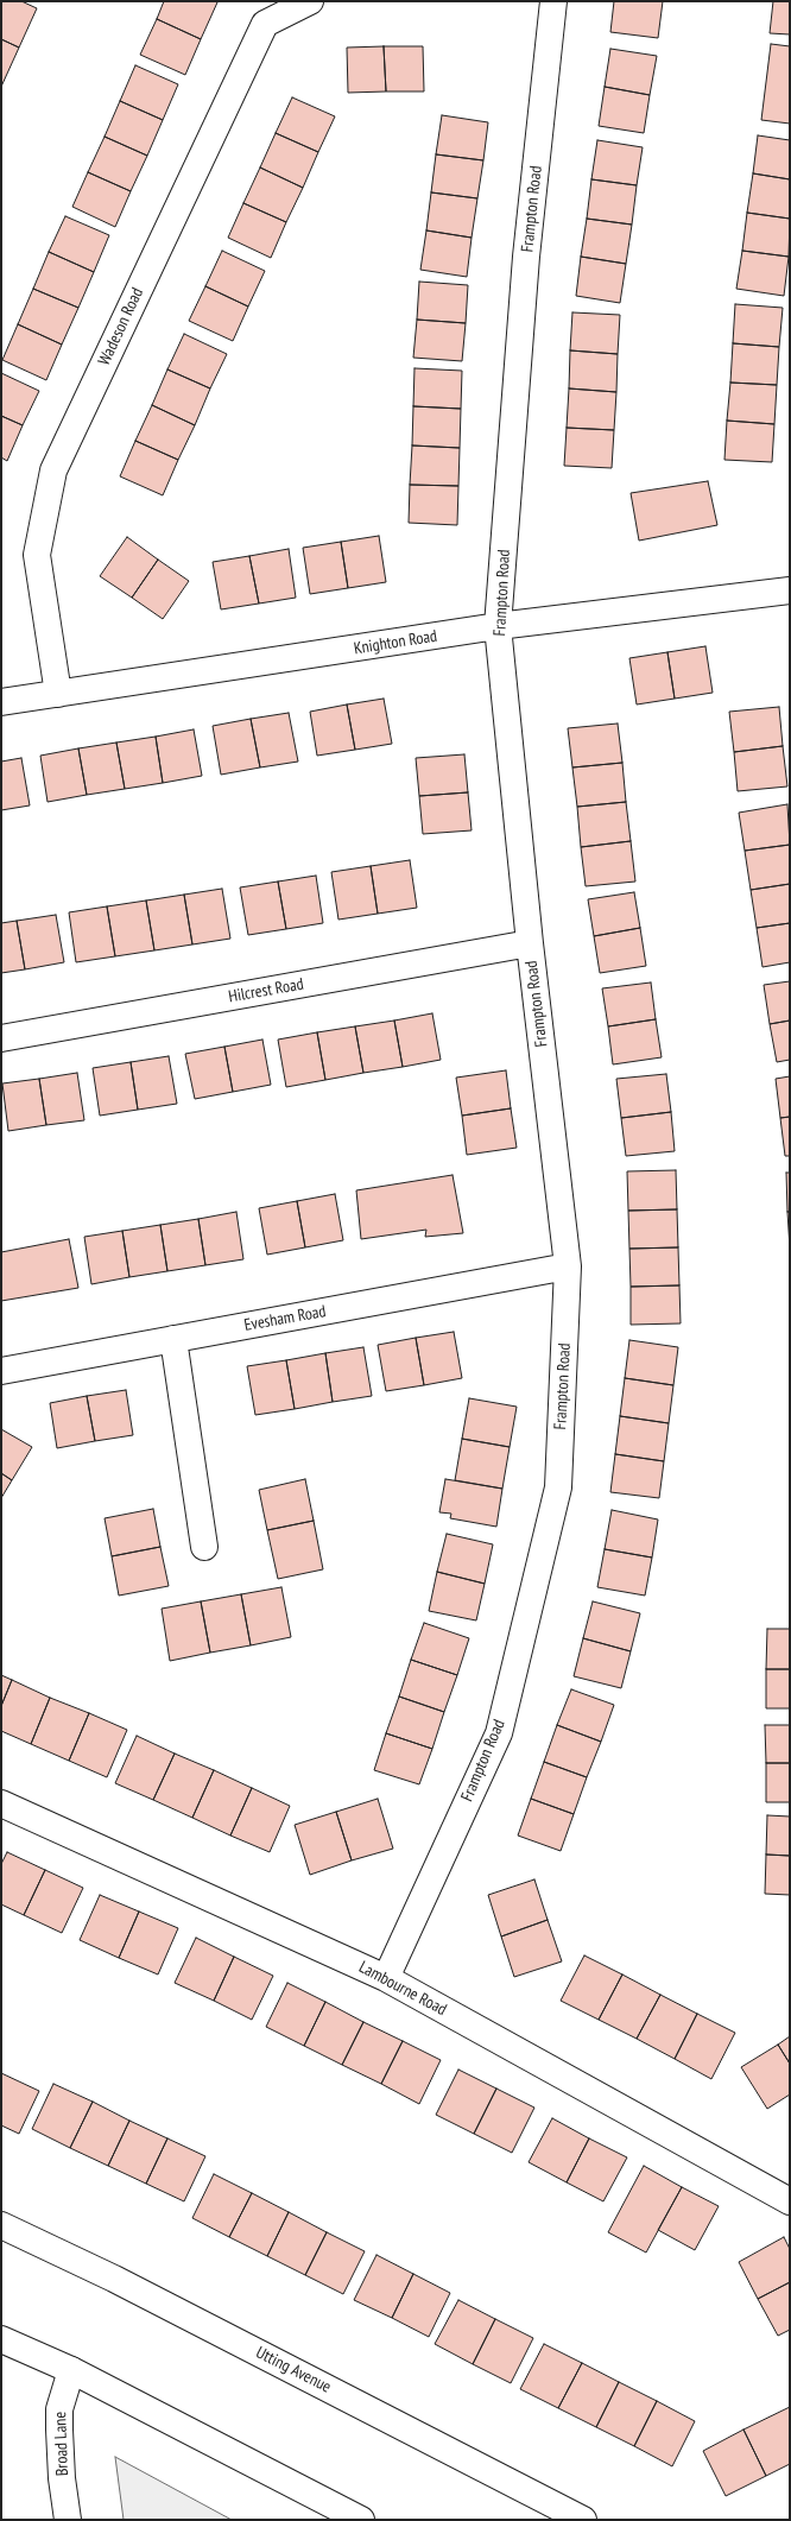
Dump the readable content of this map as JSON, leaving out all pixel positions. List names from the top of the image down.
{
  "streets": {
    "street": [
      "Frampton Road",
      "Wadeson Road",
      "Knighton Road",
      "Hilcrest Road",
      "Evesham Road",
      "Lambourne Road",
      "Utting Avenue",
      "Broad Lane"
    ]
  },
  "crossings": [
    ["Frampton Road", "Knighton Road"],
    ["Frampton Road", "Hilcrest Road"],
    ["Frampton Road", "Evesham Road"],
    ["Frampton Road", "Lambourne Road"],
    ["Wadeson Road", "Knighton Road"]
  ]
}
